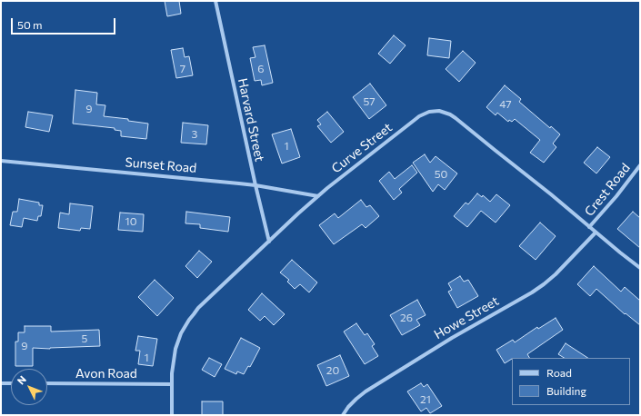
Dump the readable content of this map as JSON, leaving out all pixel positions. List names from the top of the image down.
{
  "streets": {
    "street": [
      "Harvard Street",
      "Curve Street",
      "Sunset Road",
      "Crest Road",
      "Howe Street",
      "Avon Road"
    ]
  },
  "crossings": [
    ["Harvard Street", "Curve Street"],
    ["Harvard Street", "Sunset Road"],
    ["Curve Street", "Sunset Road"],
    ["Curve Street", "Crest Road"],
    ["Curve Street", "Howe Street"],
    ["Curve Street", "Avon Road"]
  ],
  "house_numbers": [
    "7",
    "6",
    "57",
    "47",
    "9",
    "3",
    "1",
    "50",
    "10",
    "26",
    "5",
    "9",
    "1",
    "20",
    "21"
  ],
  "legend": ["Road", "Building"],
  "scale_bar": "50 m",
  "north": "top left"
}
